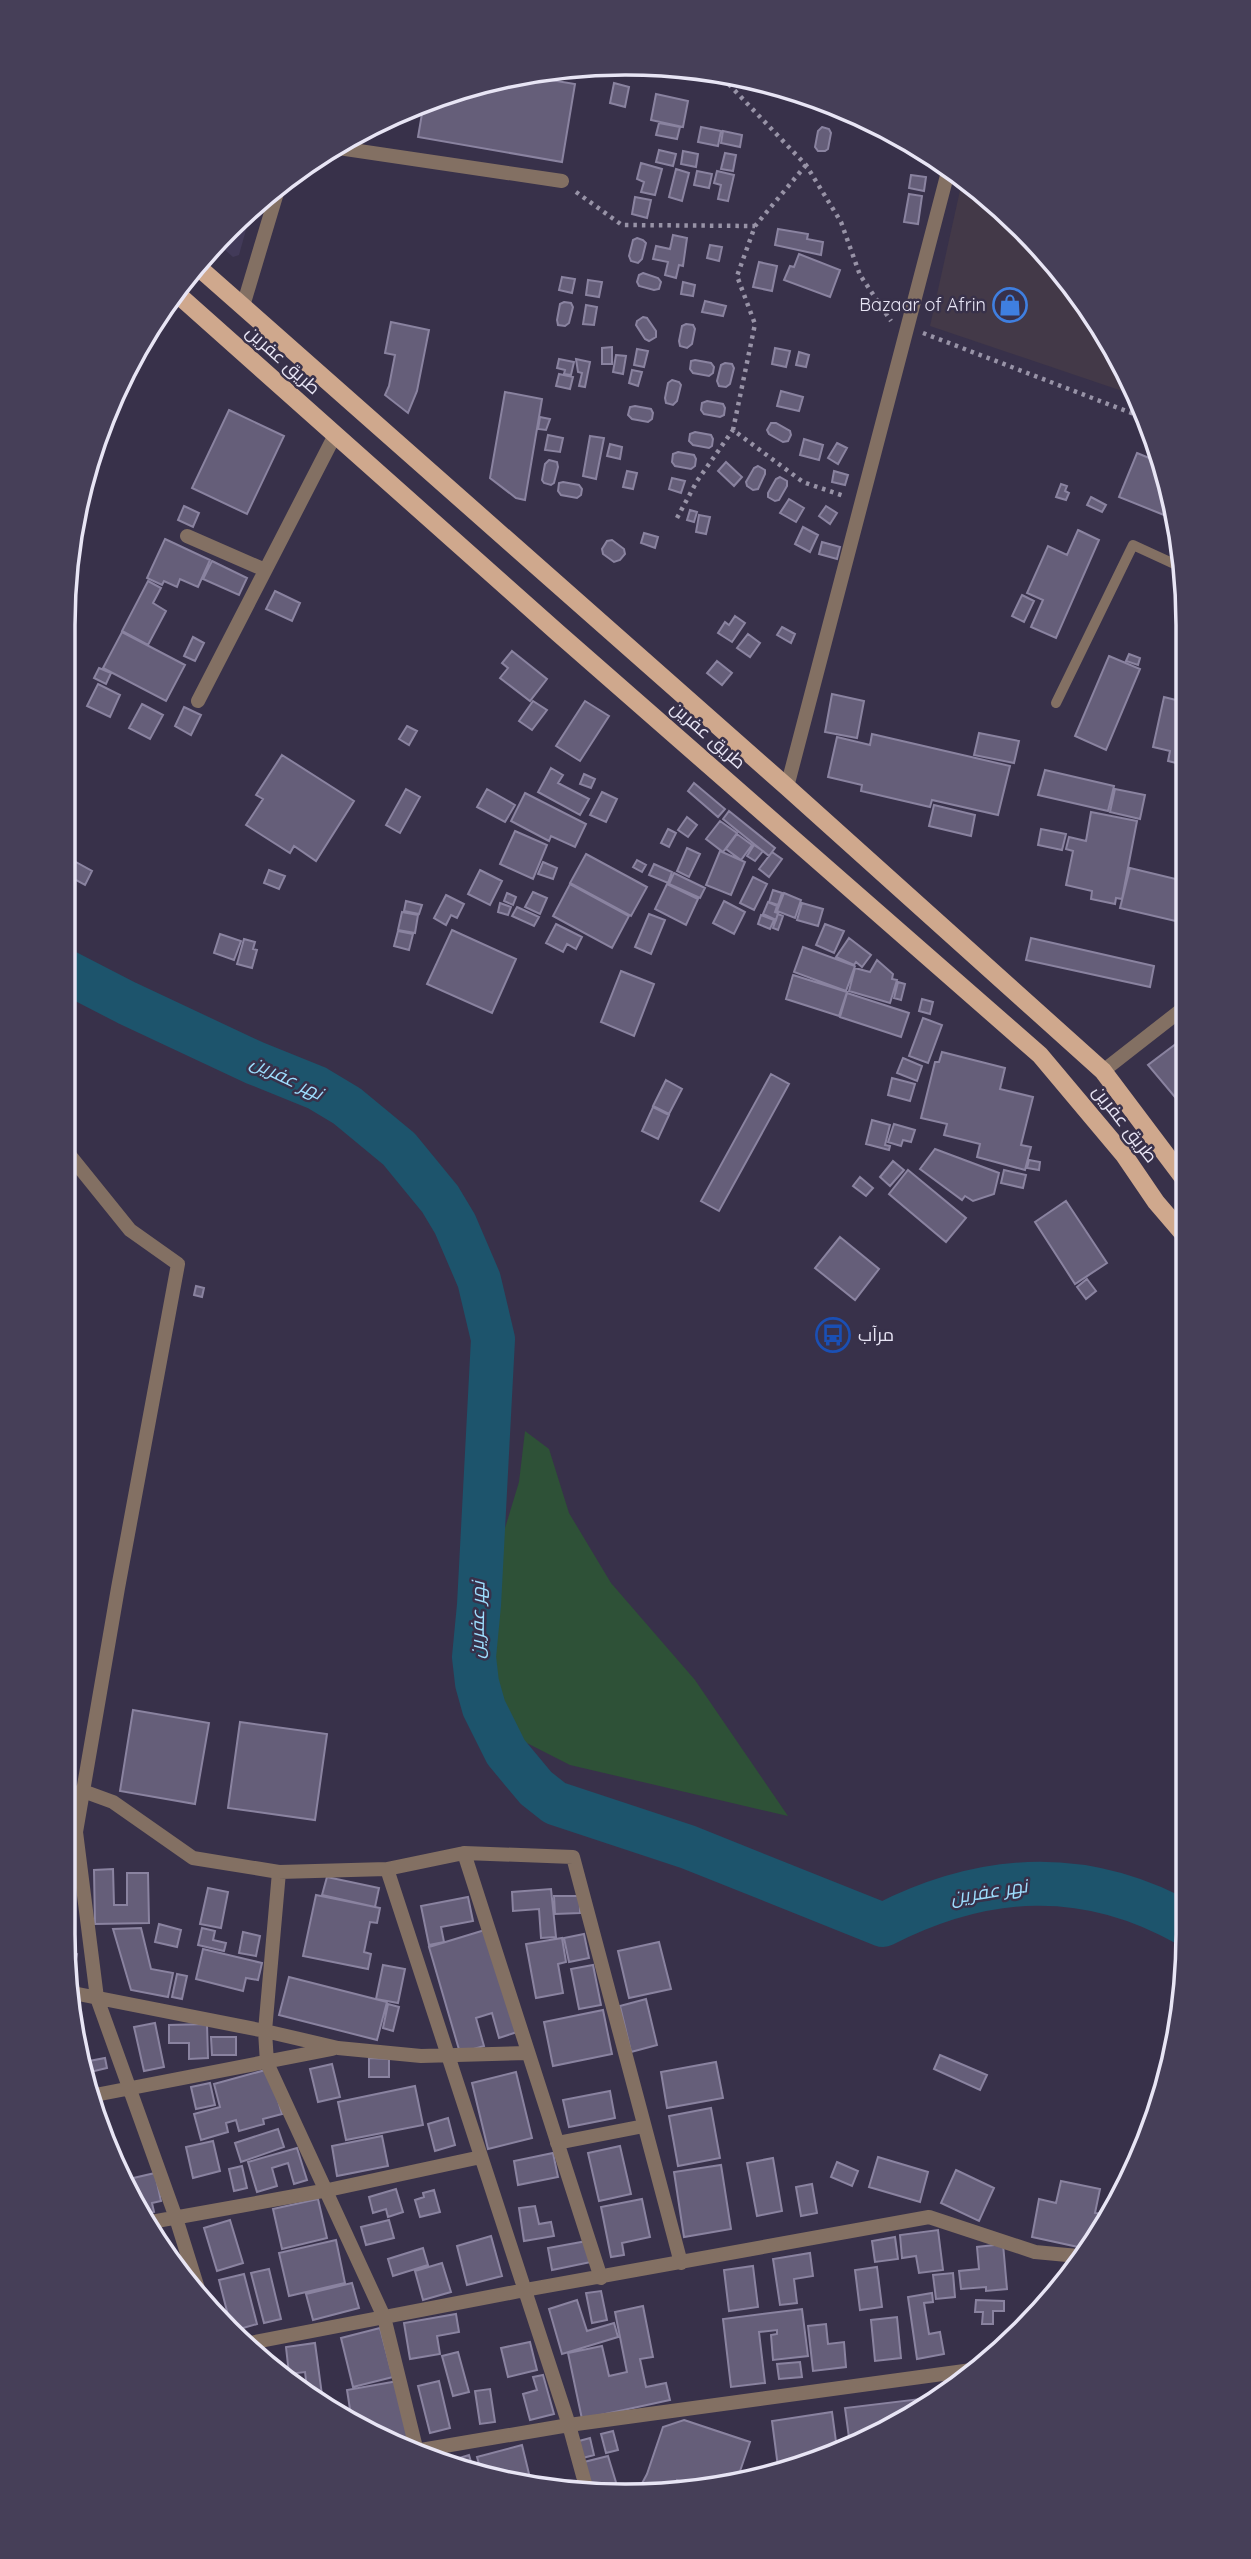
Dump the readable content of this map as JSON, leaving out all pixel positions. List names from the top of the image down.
{
  "streets": {
    "main road": ["طريق عفرين"]
  },
  "water": ["نهر عفرين"],
  "places": {
    "shop": ["Bazaar of Afrin"],
    "bus stop": ["مرآب"]
  }
}
